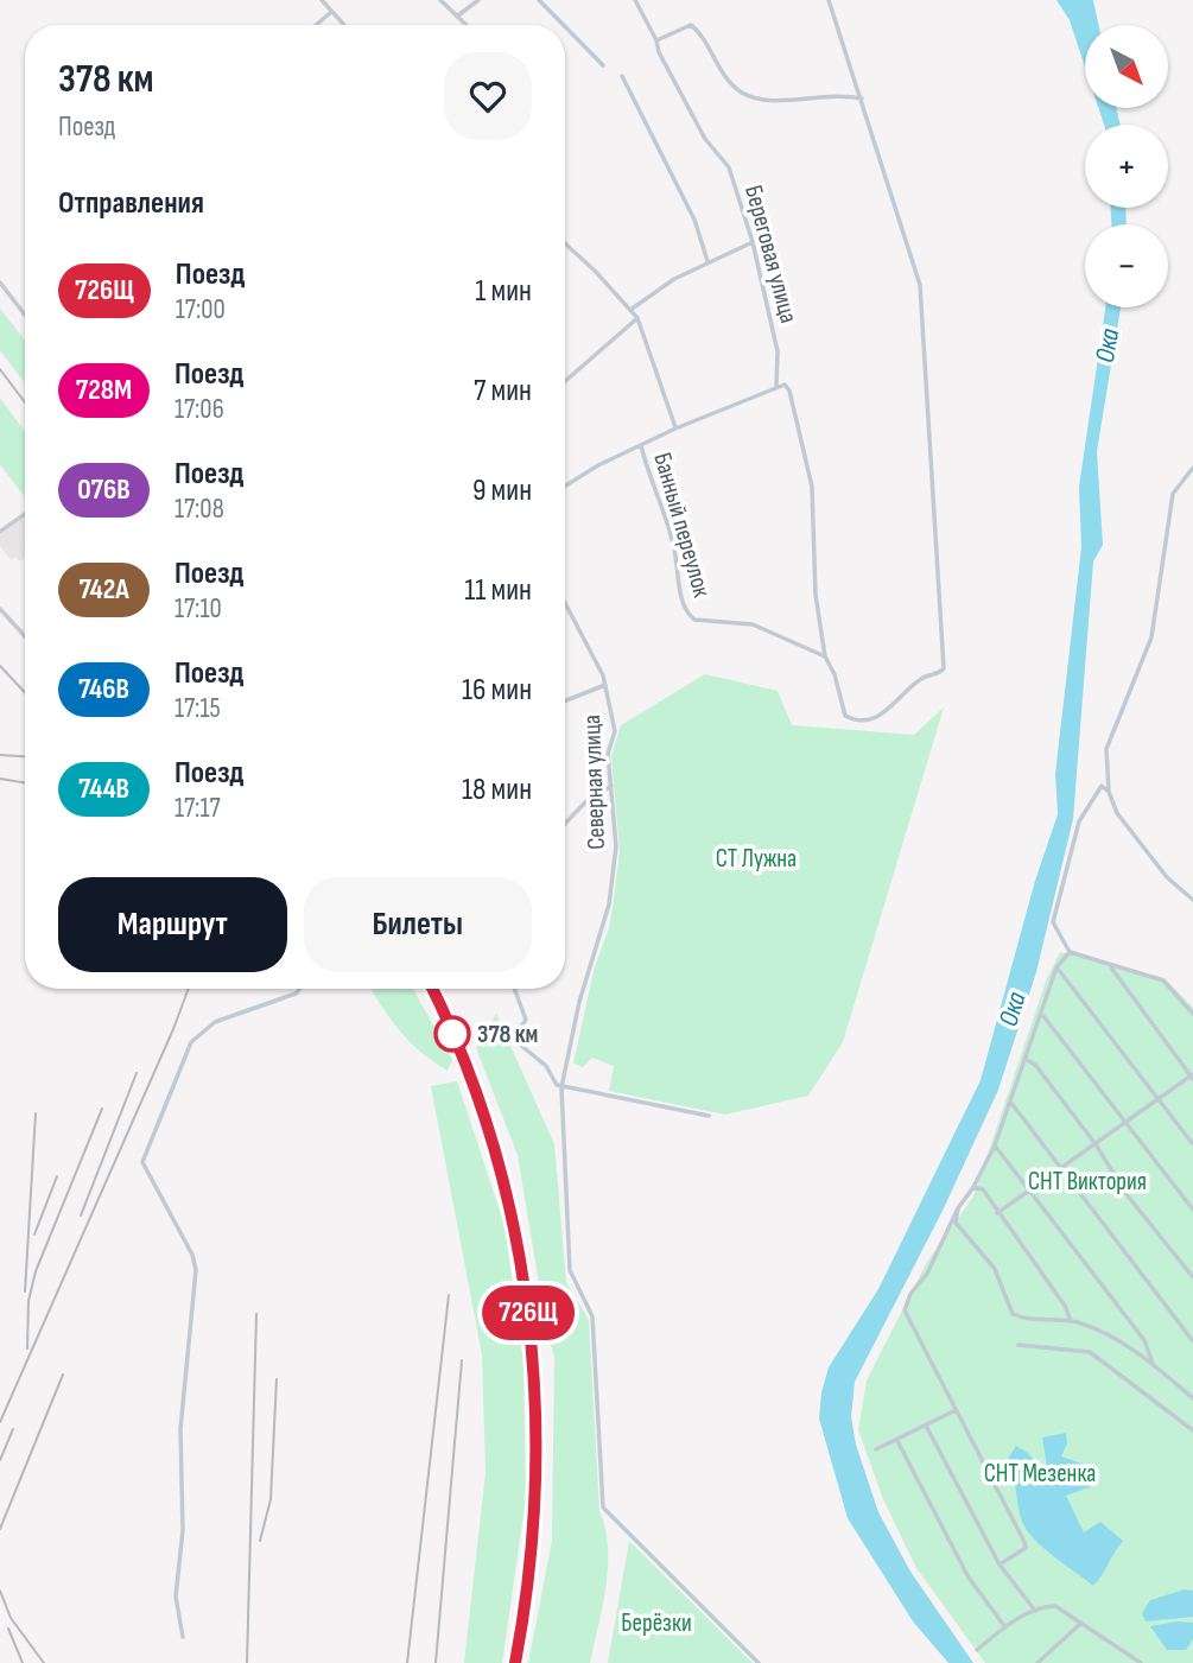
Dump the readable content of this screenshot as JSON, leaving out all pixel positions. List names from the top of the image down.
{
  "streets": {
    "street": ["Береговая улица", "Банный переулок", "Северная улица"]
  },
  "water": ["Ока"],
  "parks": [
    "СТ Лужна",
    "СНТ Виктория",
    "СНТ Мезенка",
    "Берёзки"
  ],
  "places": ["378 км"],
  "north": "bottom right",
  "page": {
    "on_map": "726Щ",
    "map_buttons": ["+", "−"],
    "heading": [
      ["378 км", "Поезд"],
      "Отправления"
    ],
    "list": [
      {
        "mark": "726Щ",
        "name": "Поезд",
        "note": "17:00",
        "value": "1 мин"
      },
      {
        "mark": "728М",
        "name": "Поезд",
        "note": "17:06",
        "value": "7 мин"
      },
      {
        "mark": "076В",
        "name": "Поезд",
        "note": "17:08",
        "value": "9 мин"
      },
      {
        "mark": "742А",
        "name": "Поезд",
        "note": "17:10",
        "value": "11 мин"
      },
      {
        "mark": "746В",
        "name": "Поезд",
        "note": "17:15",
        "value": "16 мин"
      },
      {
        "mark": "744В",
        "name": "Поезд",
        "note": "17:17",
        "value": "18 мин"
      }
    ],
    "buttons": ["Маршрут", "Билеты"]
  }
}
